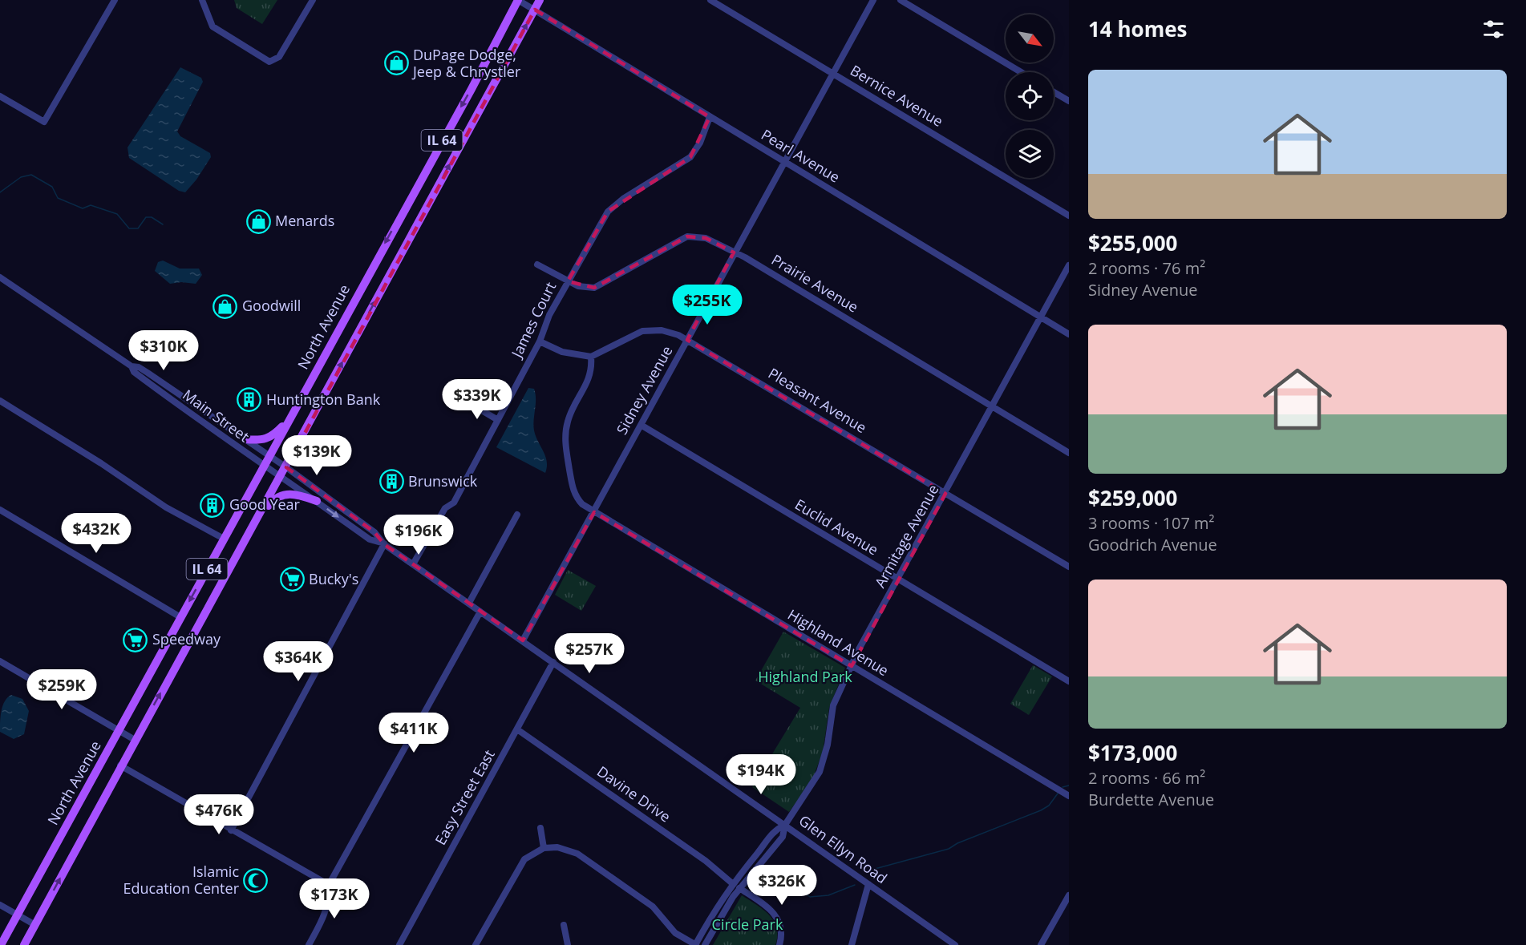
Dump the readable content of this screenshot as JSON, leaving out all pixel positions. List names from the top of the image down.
{
  "streets": {
    "main road": ["IL 64", "North Avenue"],
    "street": [
      "Bernice Avenue",
      "Pearl Avenue",
      "Prairie Avenue",
      "James Court",
      "Sidney Avenue",
      "Pleasant Avenue",
      "Main Street",
      "Euclid Avenue",
      "Armitage Avenue",
      "Highland Avenue",
      "Davine Drive",
      "Easy Street East",
      "Glen Ellyn Road"
    ]
  },
  "crossings": [
    ["Bernice Avenue", "Sidney Avenue"],
    ["IL 64", "Pearl Avenue"],
    ["IL 64", "Glen Ellyn Road"],
    ["Pearl Avenue", "James Court"],
    ["Pearl Avenue", "North Avenue"],
    ["Pearl Avenue", "Sidney Avenue"],
    ["Pearl Avenue", "Armitage Avenue"],
    ["Prairie Avenue", "James Court"],
    ["Prairie Avenue", "Sidney Avenue"],
    ["Prairie Avenue", "Armitage Avenue"],
    ["James Court", "Glen Ellyn Road"],
    ["North Avenue", "Main Street"],
    ["North Avenue", "Glen Ellyn Road"],
    ["Sidney Avenue", "Pleasant Avenue"],
    ["Sidney Avenue", "Euclid Avenue"],
    ["Sidney Avenue", "Highland Avenue"],
    ["Sidney Avenue", "Glen Ellyn Road"],
    ["Pleasant Avenue", "Armitage Avenue"],
    ["Pleasant Avenue", "Highland Avenue"],
    ["Main Street", "Glen Ellyn Road"],
    ["Euclid Avenue", "Armitage Avenue"],
    ["Armitage Avenue", "Highland Avenue"],
    ["Armitage Avenue", "Davine Drive"],
    ["Armitage Avenue", "Glen Ellyn Road"],
    ["Davine Drive", "Easy Street East"],
    ["Easy Street East", "Glen Ellyn Road"]
  ],
  "parks": ["Highland Park", "Circle Park"],
  "places": {
    "shop": ["DuPage Dodge, Jeep & Chrystler", "Menards", "Goodwill"],
    "building": ["Huntington Bank", "Brunswick", "Good Year"],
    "supermarket": ["Bucky's", "Speedway"],
    "mosque": ["Islamic Education Center"]
  },
  "north": "bottom right",
  "page": {
    "heading": "14 homes",
    "list": [
      {
        "name": "$255,000",
        "note": "2 rooms · 76 m² · Sidney Avenue"
      },
      {
        "name": "$259,000",
        "note": "3 rooms · 107 m² · Goodrich Avenue"
      },
      {
        "name": "$173,000",
        "note": "2 rooms · 66 m² · Burdette Avenue"
      }
    ],
    "price": [
      "$255K",
      "$310K",
      "$339K",
      "$139K",
      "$432K",
      "$196K",
      "$257K",
      "$364K",
      "$259K",
      "$411K",
      "$194K",
      "$476K",
      "$326K",
      "$173K"
    ]
  }
}
